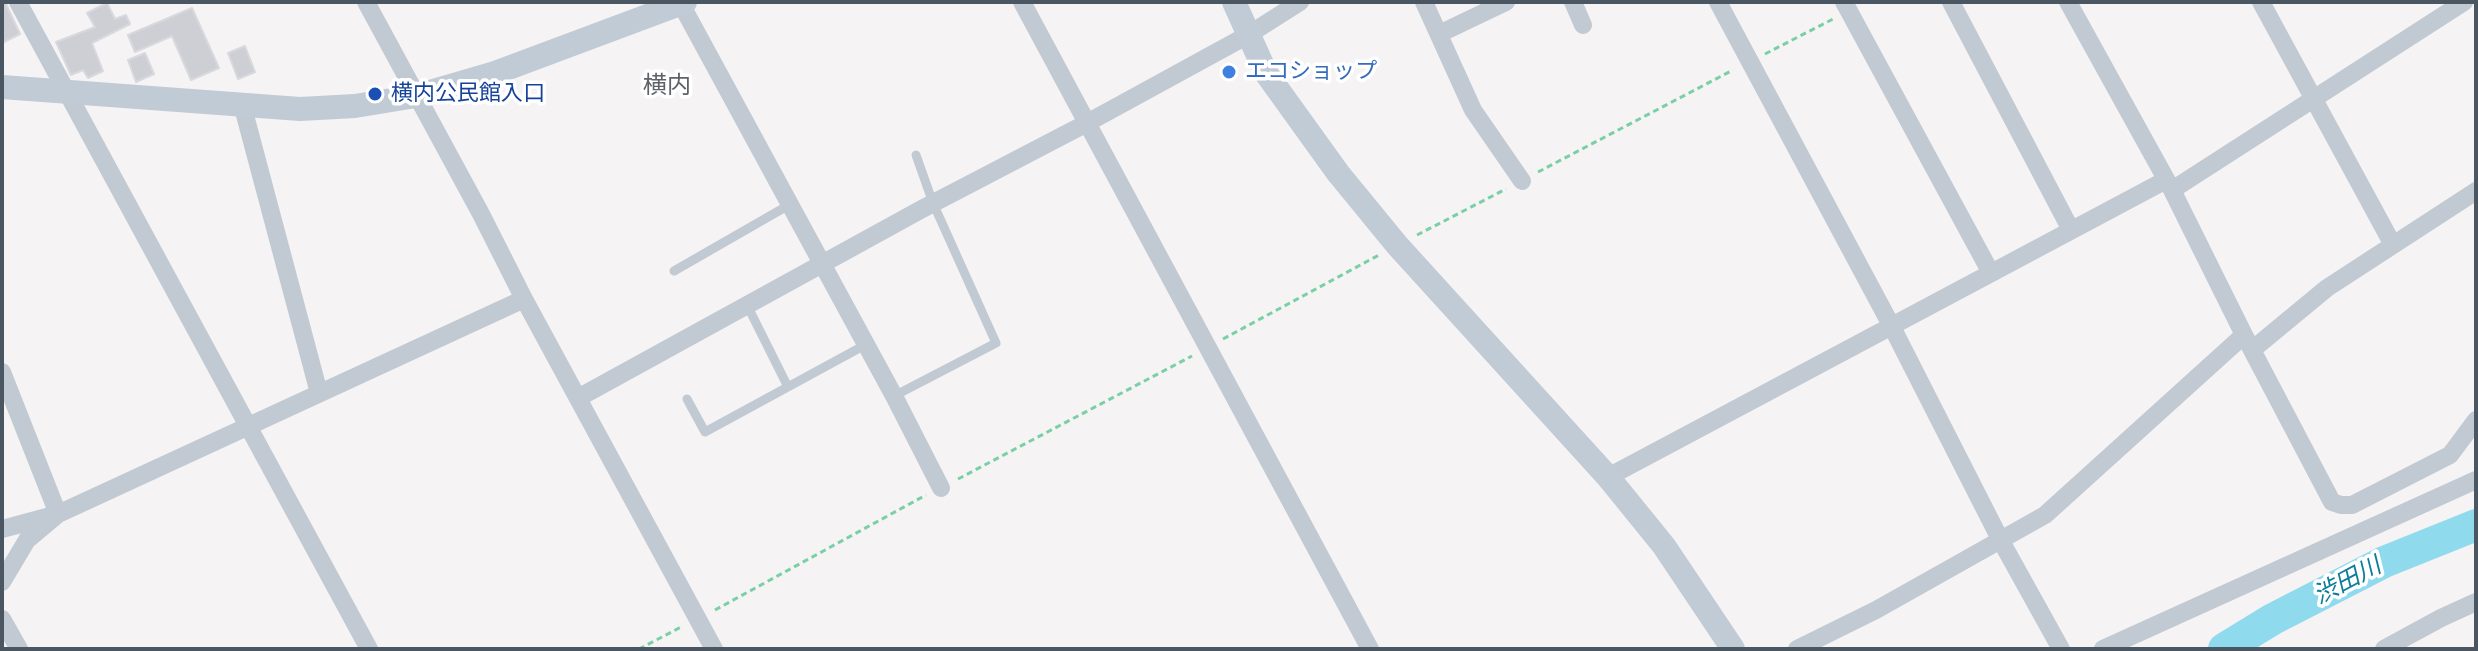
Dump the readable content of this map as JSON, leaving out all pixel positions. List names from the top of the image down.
{
  "districts": ["横内"],
  "water": ["渋田川"],
  "places": ["エコショップ", "横内公民館入口"]
}
